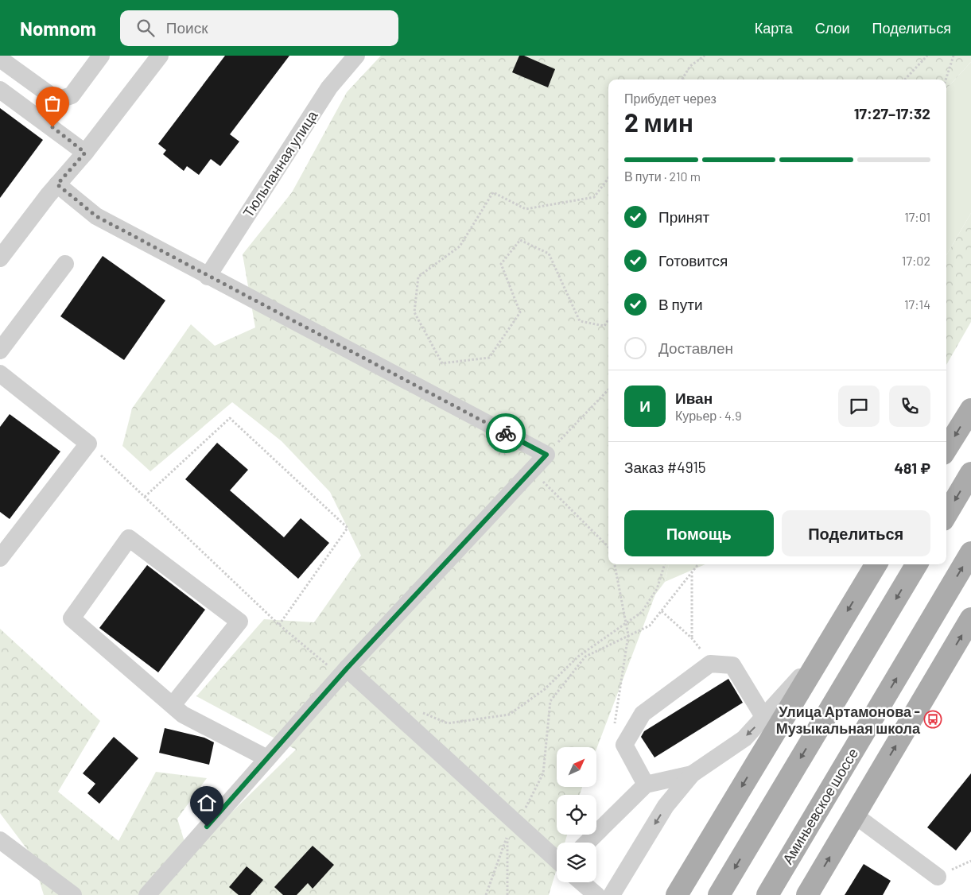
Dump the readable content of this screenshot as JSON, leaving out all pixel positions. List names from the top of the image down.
{
  "streets": {
    "main road": ["Аминьевское шоссе"],
    "street": ["Тюльпанная улица"]
  },
  "places": {
    "bus stop": ["Улица Артамонова - Музыкальная школа"]
  },
  "north": "top right",
  "page": {
    "header": "Nomnom",
    "search": "Поиск",
    "nav": ["Карта", "Слои", "Поделиться"],
    "heading": ["2 мин", "Прибудет через", "17:27–17:32"],
    "panel": [
      "Иван",
      "Курьер · 4.9",
      "Заказ #4915",
      "481 ₽"
    ],
    "bar": "В пути · 210 m",
    "list": [
      ["Принят", "17:01"],
      ["Готовится", "17:02"],
      ["В пути", "17:14"],
      "Доставлен"
    ],
    "round": "И",
    "buttons": ["Помощь", "Поделиться"]
  }
}
